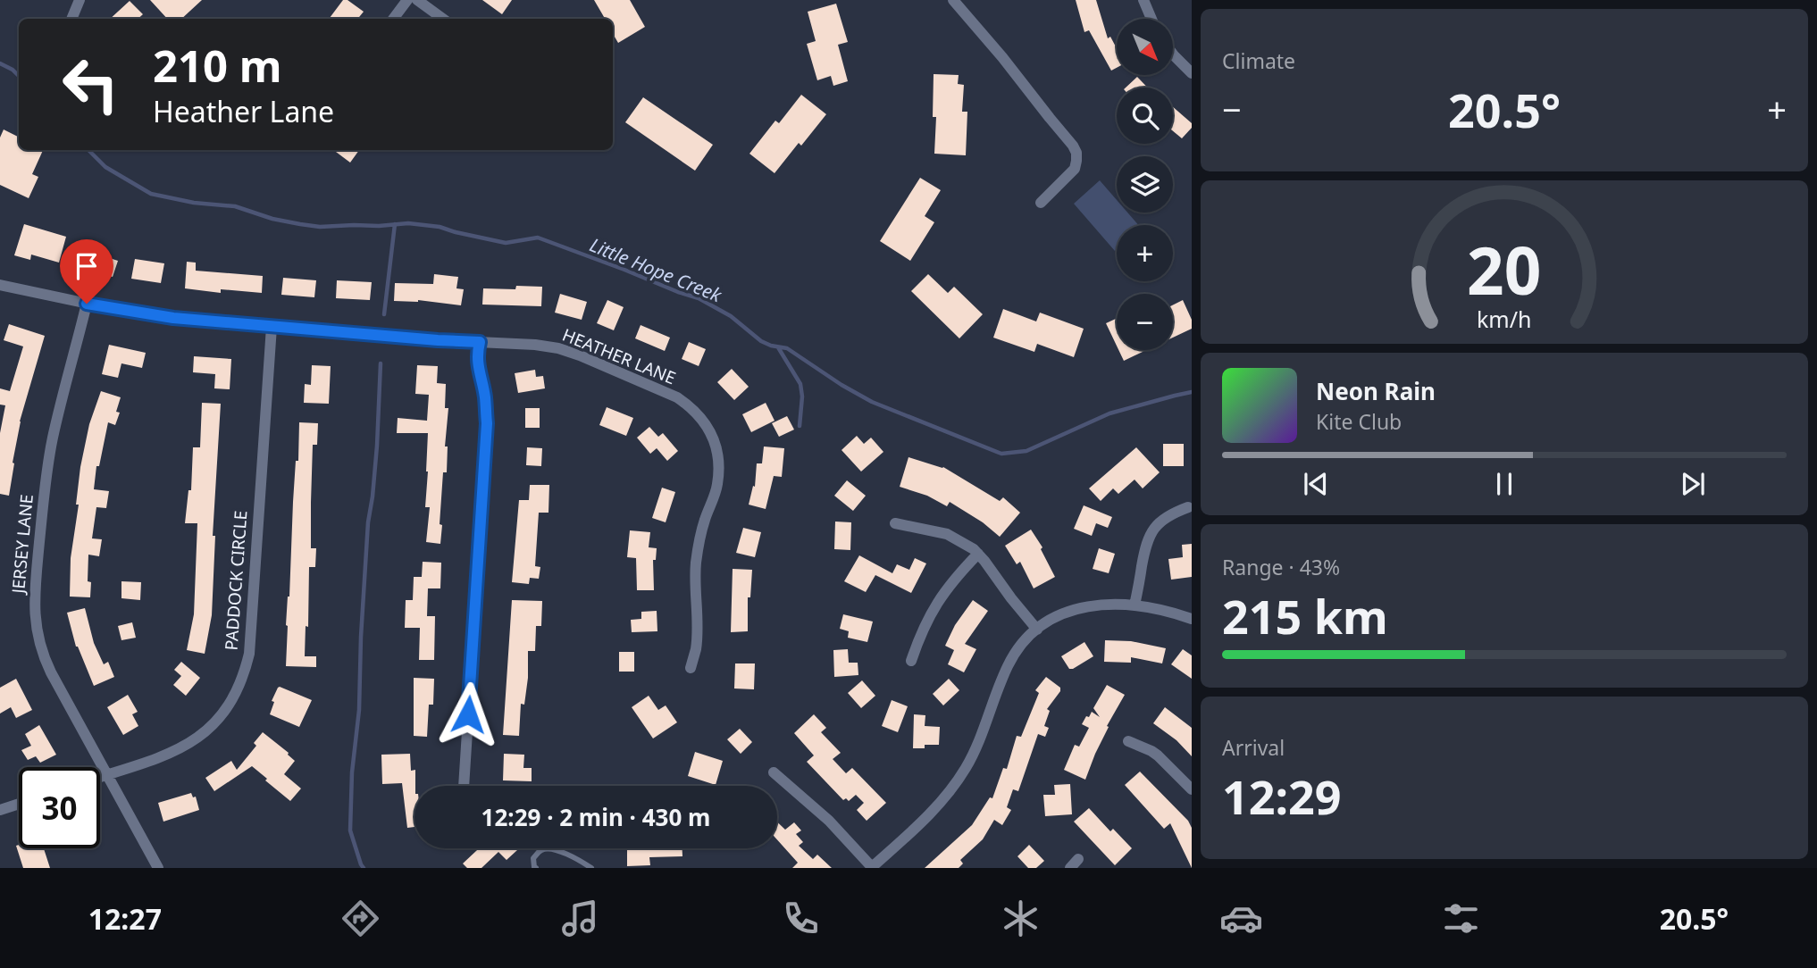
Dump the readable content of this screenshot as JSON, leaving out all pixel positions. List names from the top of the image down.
{
  "streets": {
    "street": ["HEATHER LANE", "JERSEY LANE", "PADDOCK CIRCLE"]
  },
  "crossings": [
    ["HEATHER LANE", "JERSEY LANE"],
    ["HEATHER LANE", "PADDOCK CIRCLE"],
    ["JERSEY LANE", "PADDOCK CIRCLE"]
  ],
  "water": ["Little Hope Creek"],
  "north": "bottom right",
  "page": {
    "tile": [
      "Climate",
      ["Range · 43%", "215 km"],
      ["Arrival", "12:29"]
    ],
    "map_buttons": ["+", "−"],
    "turn": ["210 m", "Heather Lane"],
    "heat": ["−", "20.5°", "+"],
    "song": ["Neon Rain", "Kite Club"],
    "limit": "30",
    "trip": "12:29 · 2 min · 430 m",
    "tabs": ["12:27", "20.5°"],
    "gauge": ["20", "km/h"]
  }
}
